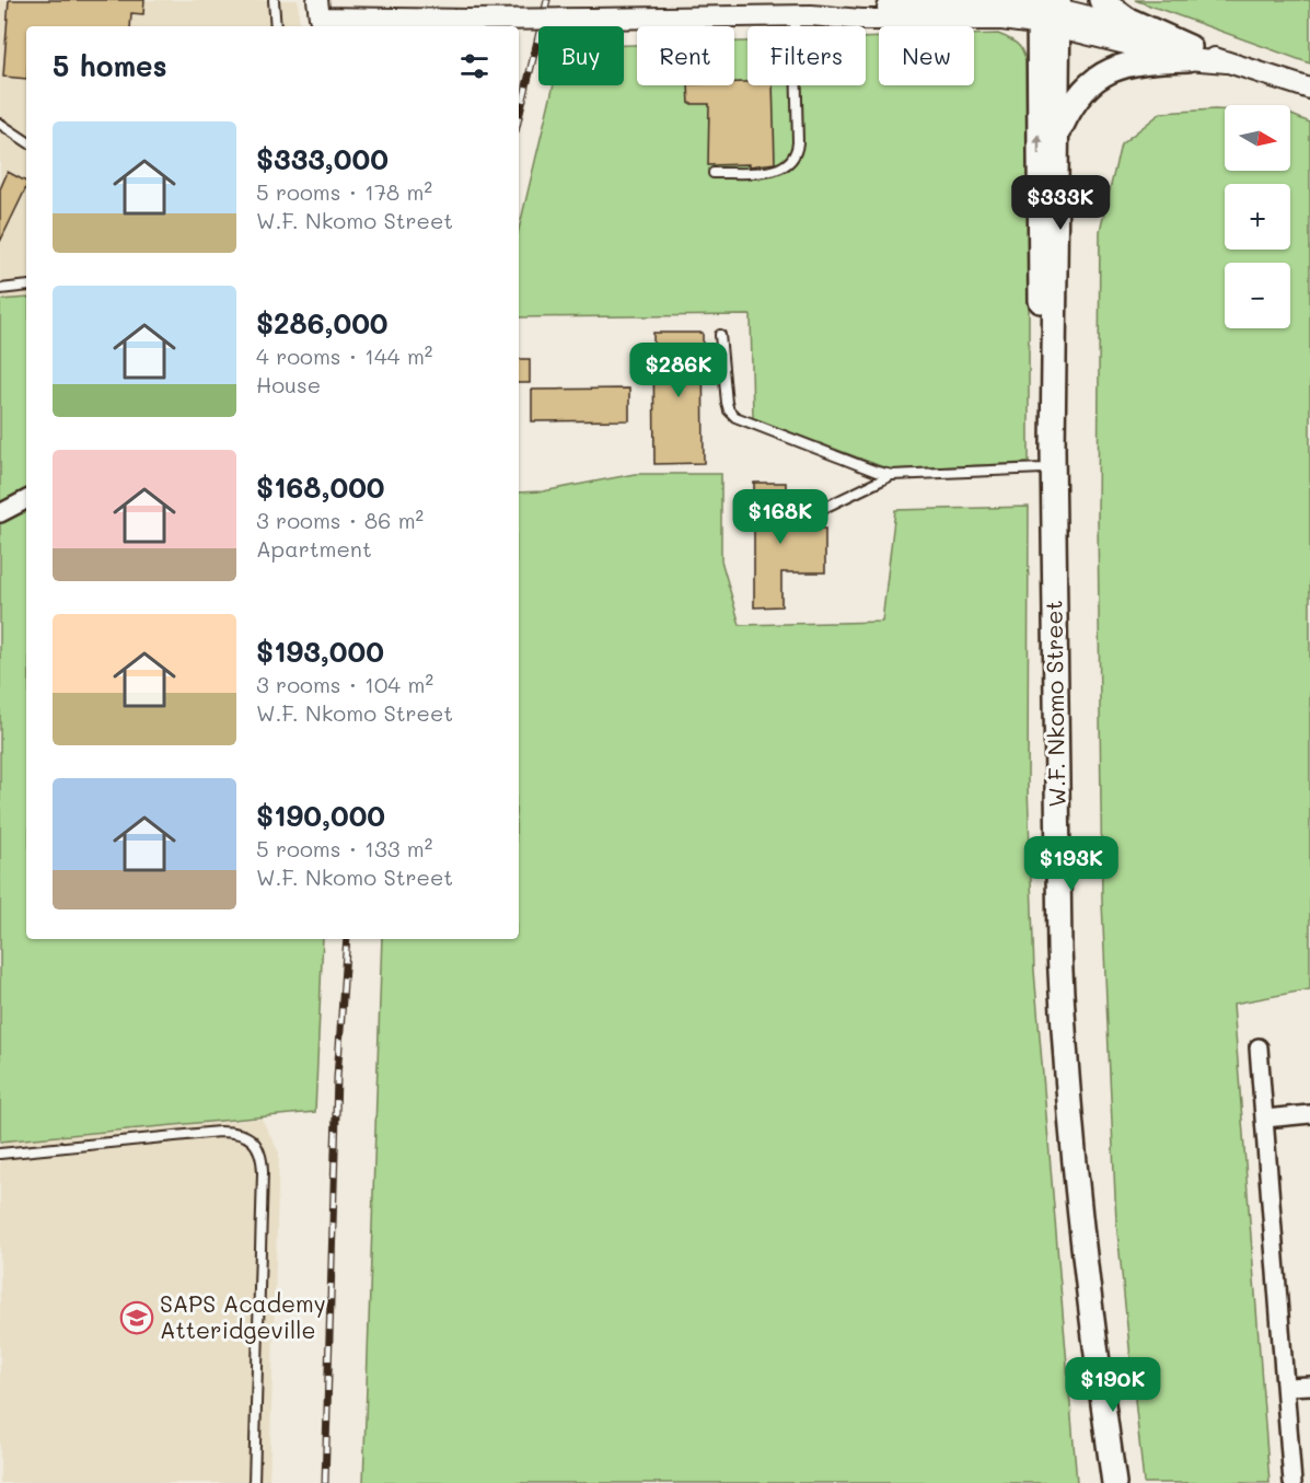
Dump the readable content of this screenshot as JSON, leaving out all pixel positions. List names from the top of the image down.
{
  "streets": {
    "main road": ["W.F. Nkomo Street"]
  },
  "places": {
    "school or university": ["SAPS Academy Atteridgeville"]
  },
  "north": "right",
  "page": {
    "chip": [
      "Buy",
      "Rent",
      "Filters",
      "New"
    ],
    "heading": "5 homes",
    "map_buttons": ["+", "−"],
    "list": [
      {
        "name": "$333,000",
        "note": "5 rooms · 178 m² · W.F. Nkomo Street"
      },
      {
        "name": "$286,000",
        "note": "4 rooms · 144 m² · House"
      },
      {
        "name": "$168,000",
        "note": "3 rooms · 86 m² · Apartment"
      },
      {
        "name": "$193,000",
        "note": "3 rooms · 104 m² · W.F. Nkomo Street"
      },
      {
        "name": "$190,000",
        "note": "5 rooms · 133 m² · W.F. Nkomo Street"
      }
    ],
    "price": [
      "$333K",
      "$286K",
      "$168K",
      "$193K",
      "$190K"
    ]
  }
}
